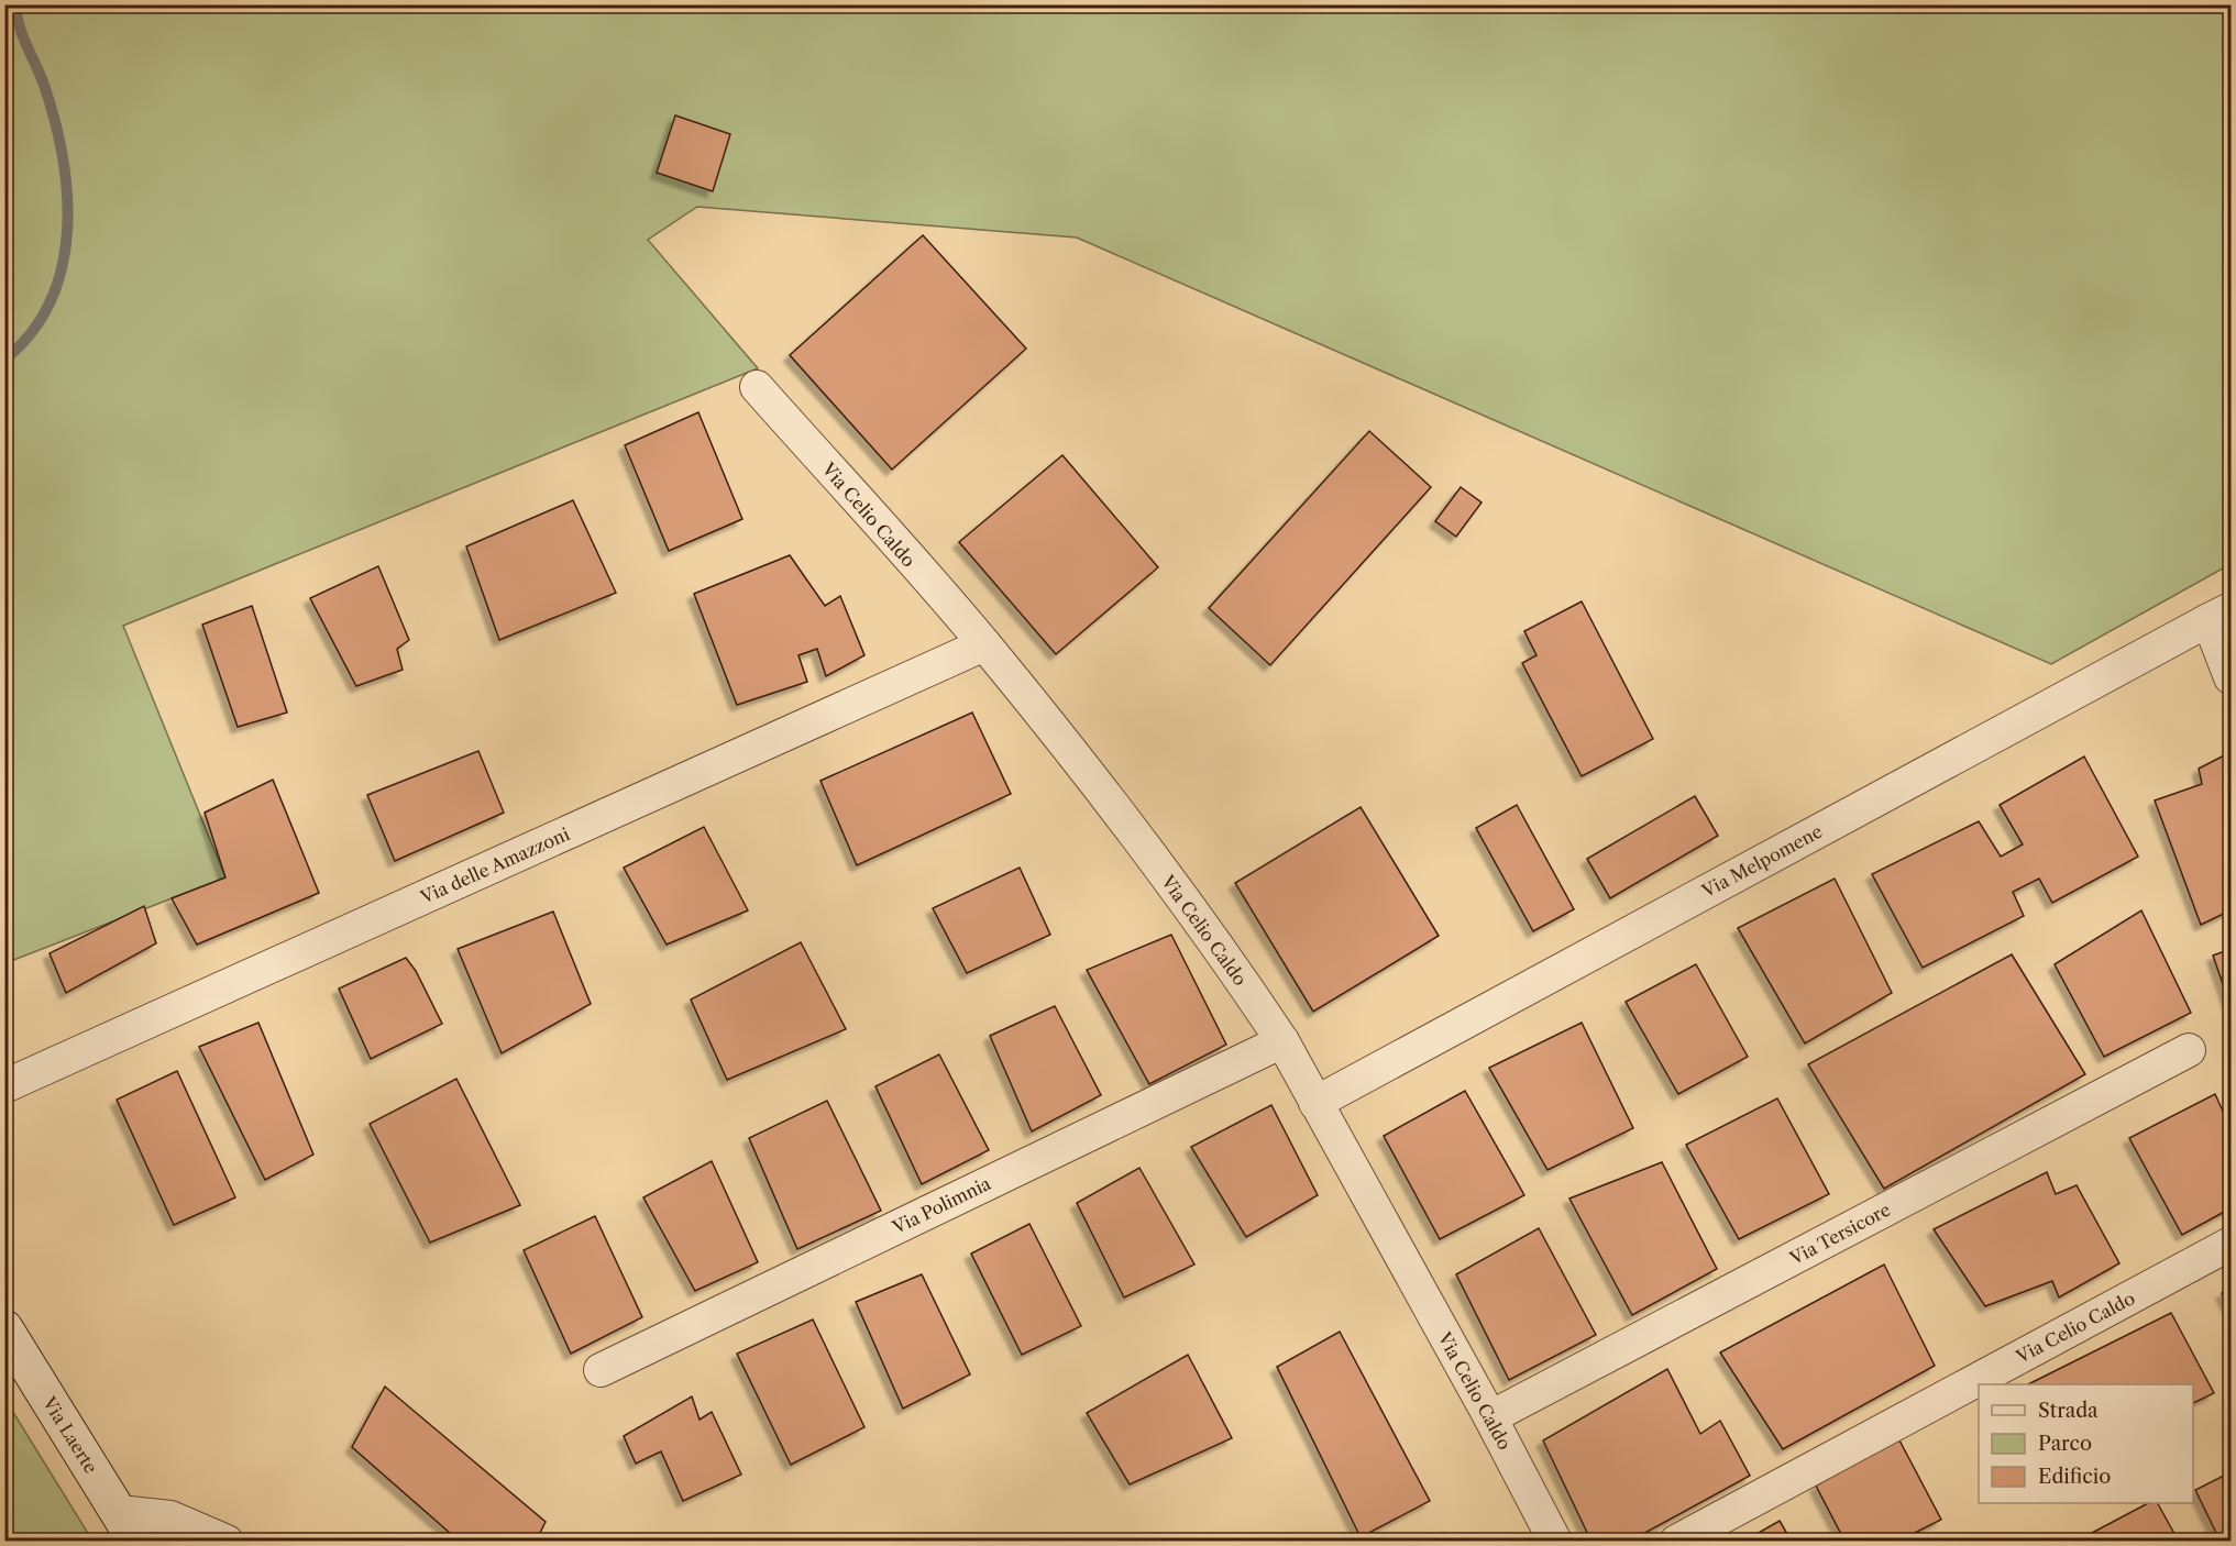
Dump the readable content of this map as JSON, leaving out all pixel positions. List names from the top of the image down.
{
  "streets": {
    "street": [
      "Via Celio Caldo",
      "Via Melpomene",
      "Via delle Amazzoni",
      "Via Polimnia",
      "Via Tersicore",
      "Via Laerte"
    ]
  },
  "crossings": [
    ["Via Celio Caldo", "Via Melpomene"],
    ["Via Celio Caldo", "Via delle Amazzoni"],
    ["Via Celio Caldo", "Via Polimnia"],
    ["Via Celio Caldo", "Via Tersicore"]
  ],
  "legend": ["Strada", "Parco", "Edificio"]
}
